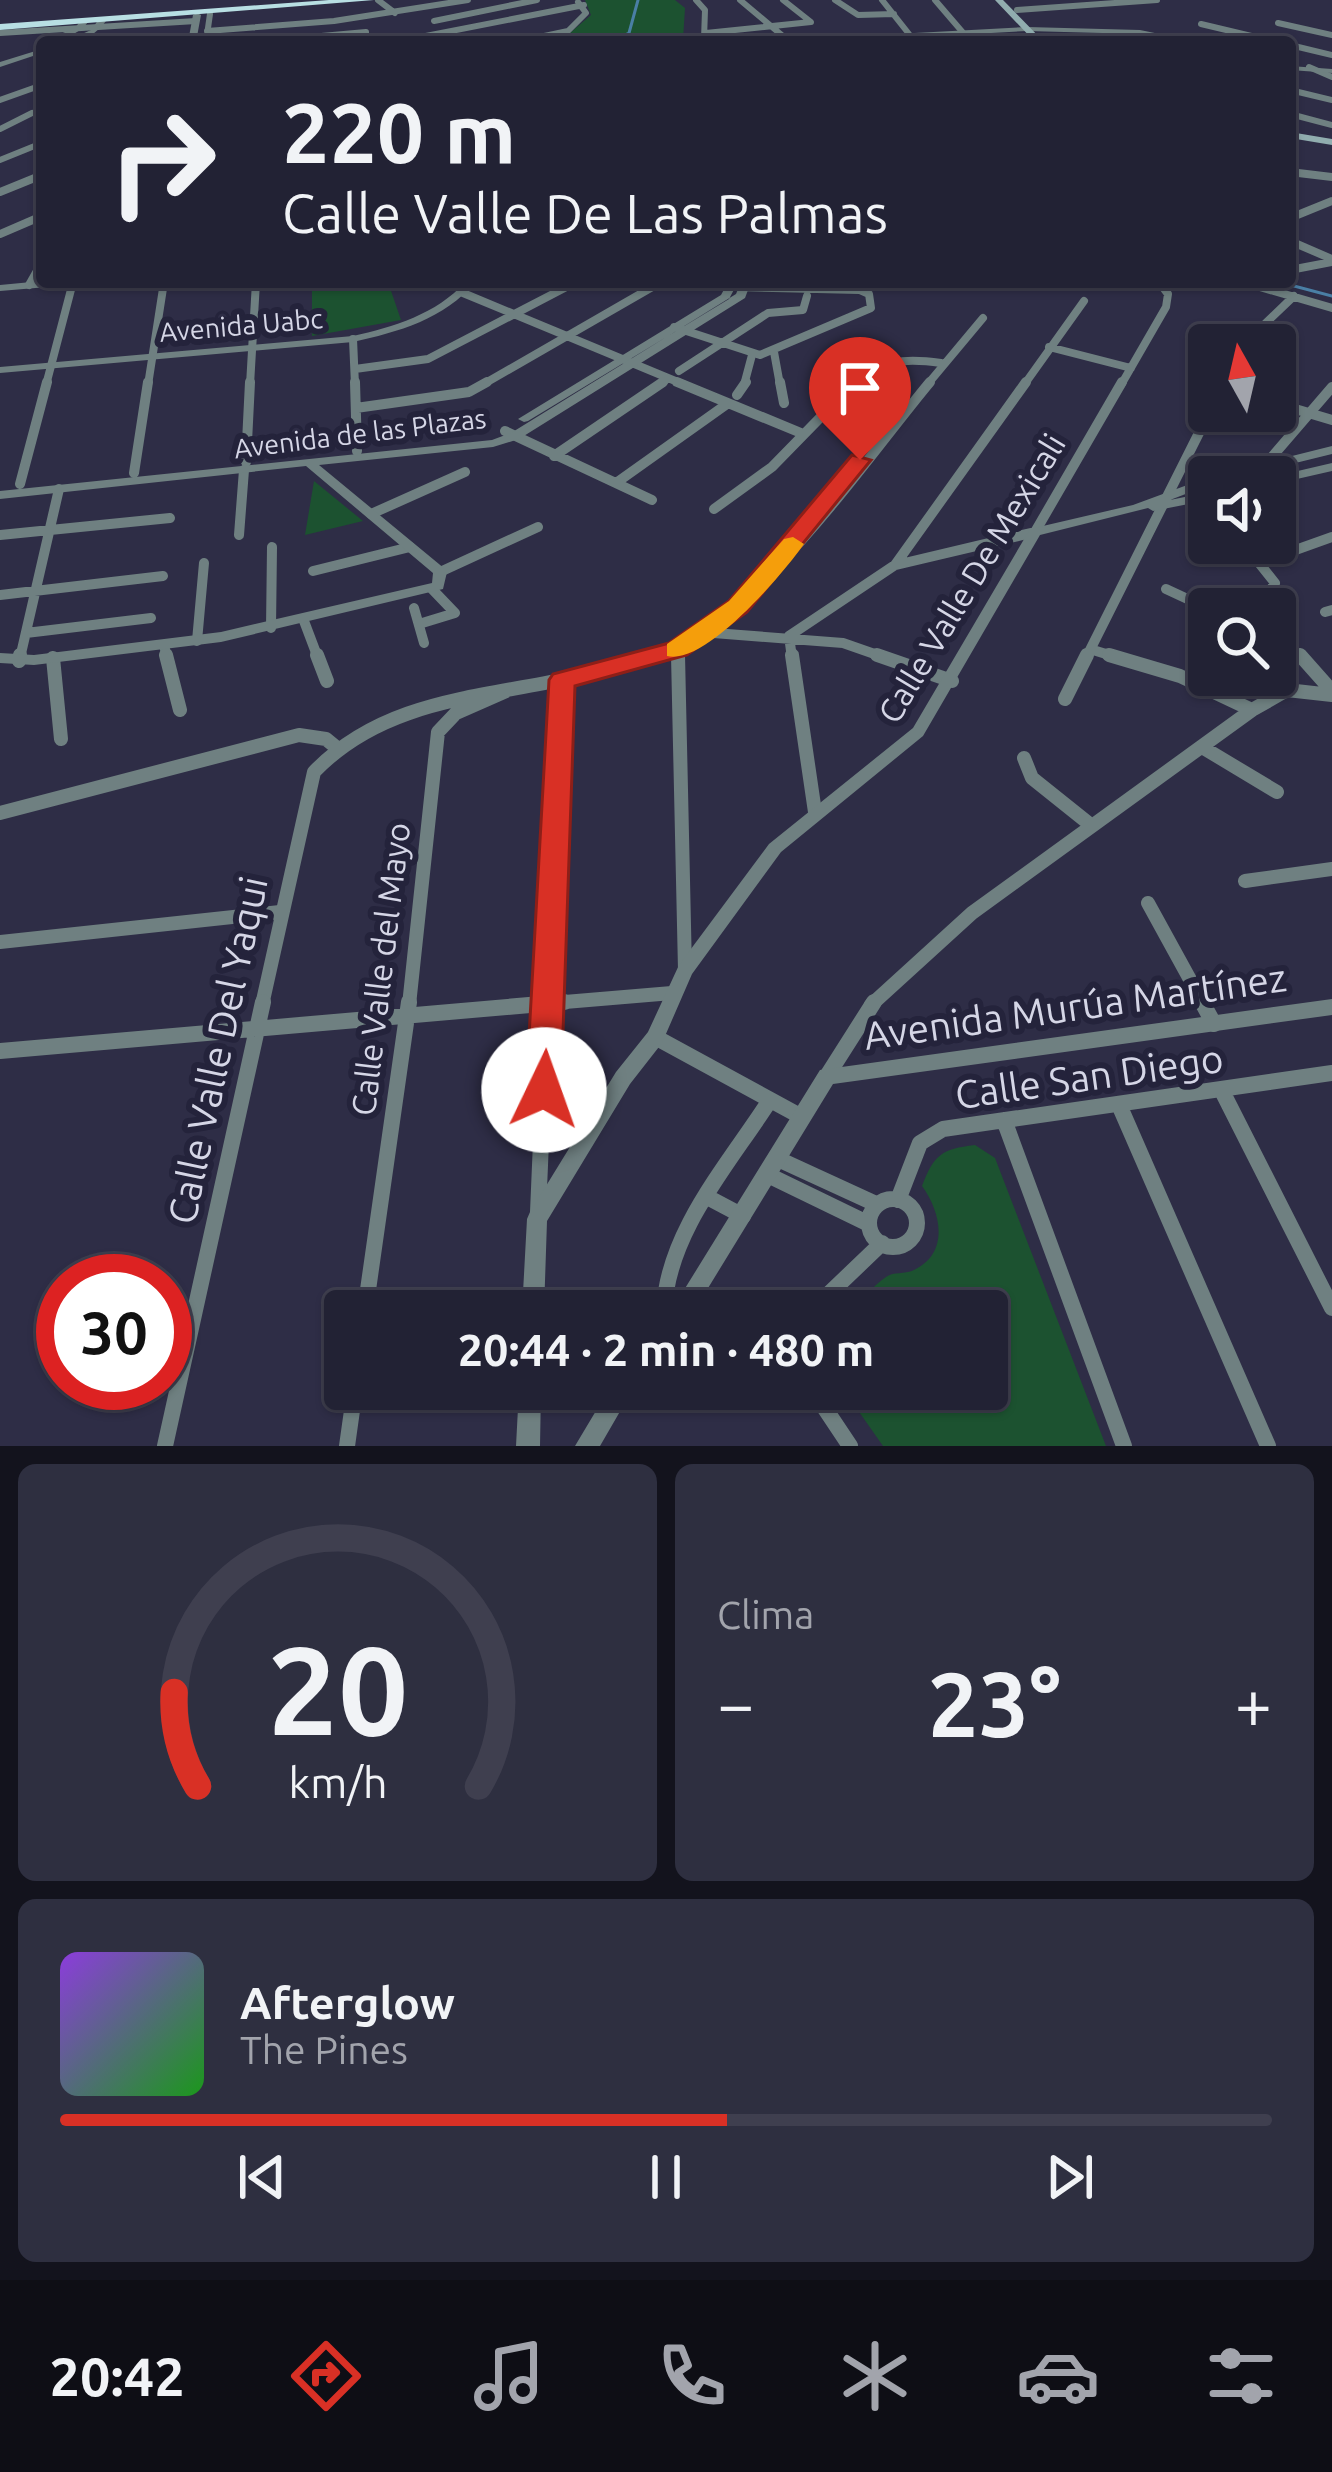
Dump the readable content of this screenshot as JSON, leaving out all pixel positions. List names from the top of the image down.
{
  "streets": {
    "street": [
      "Avenida Uabc",
      "Avenida de las Plazas",
      "Calle Valle De Mexicali",
      "Calle Valle del Mayo",
      "Avenida Murúa Martínez",
      "Calle Valle Del Yaqui",
      "Calle San Diego"
    ]
  },
  "north": "top",
  "page": {
    "turn": ["220 m", "Calle Valle De Las Palmas"],
    "limit": "30",
    "trip": "20:44 · 2 min · 480 m",
    "tile": "Clima",
    "heat": ["−", "23°", "+"],
    "song": ["Afterglow", "The Pines"],
    "tabs": "20:42",
    "gauge": ["20", "km/h"]
  }
}
